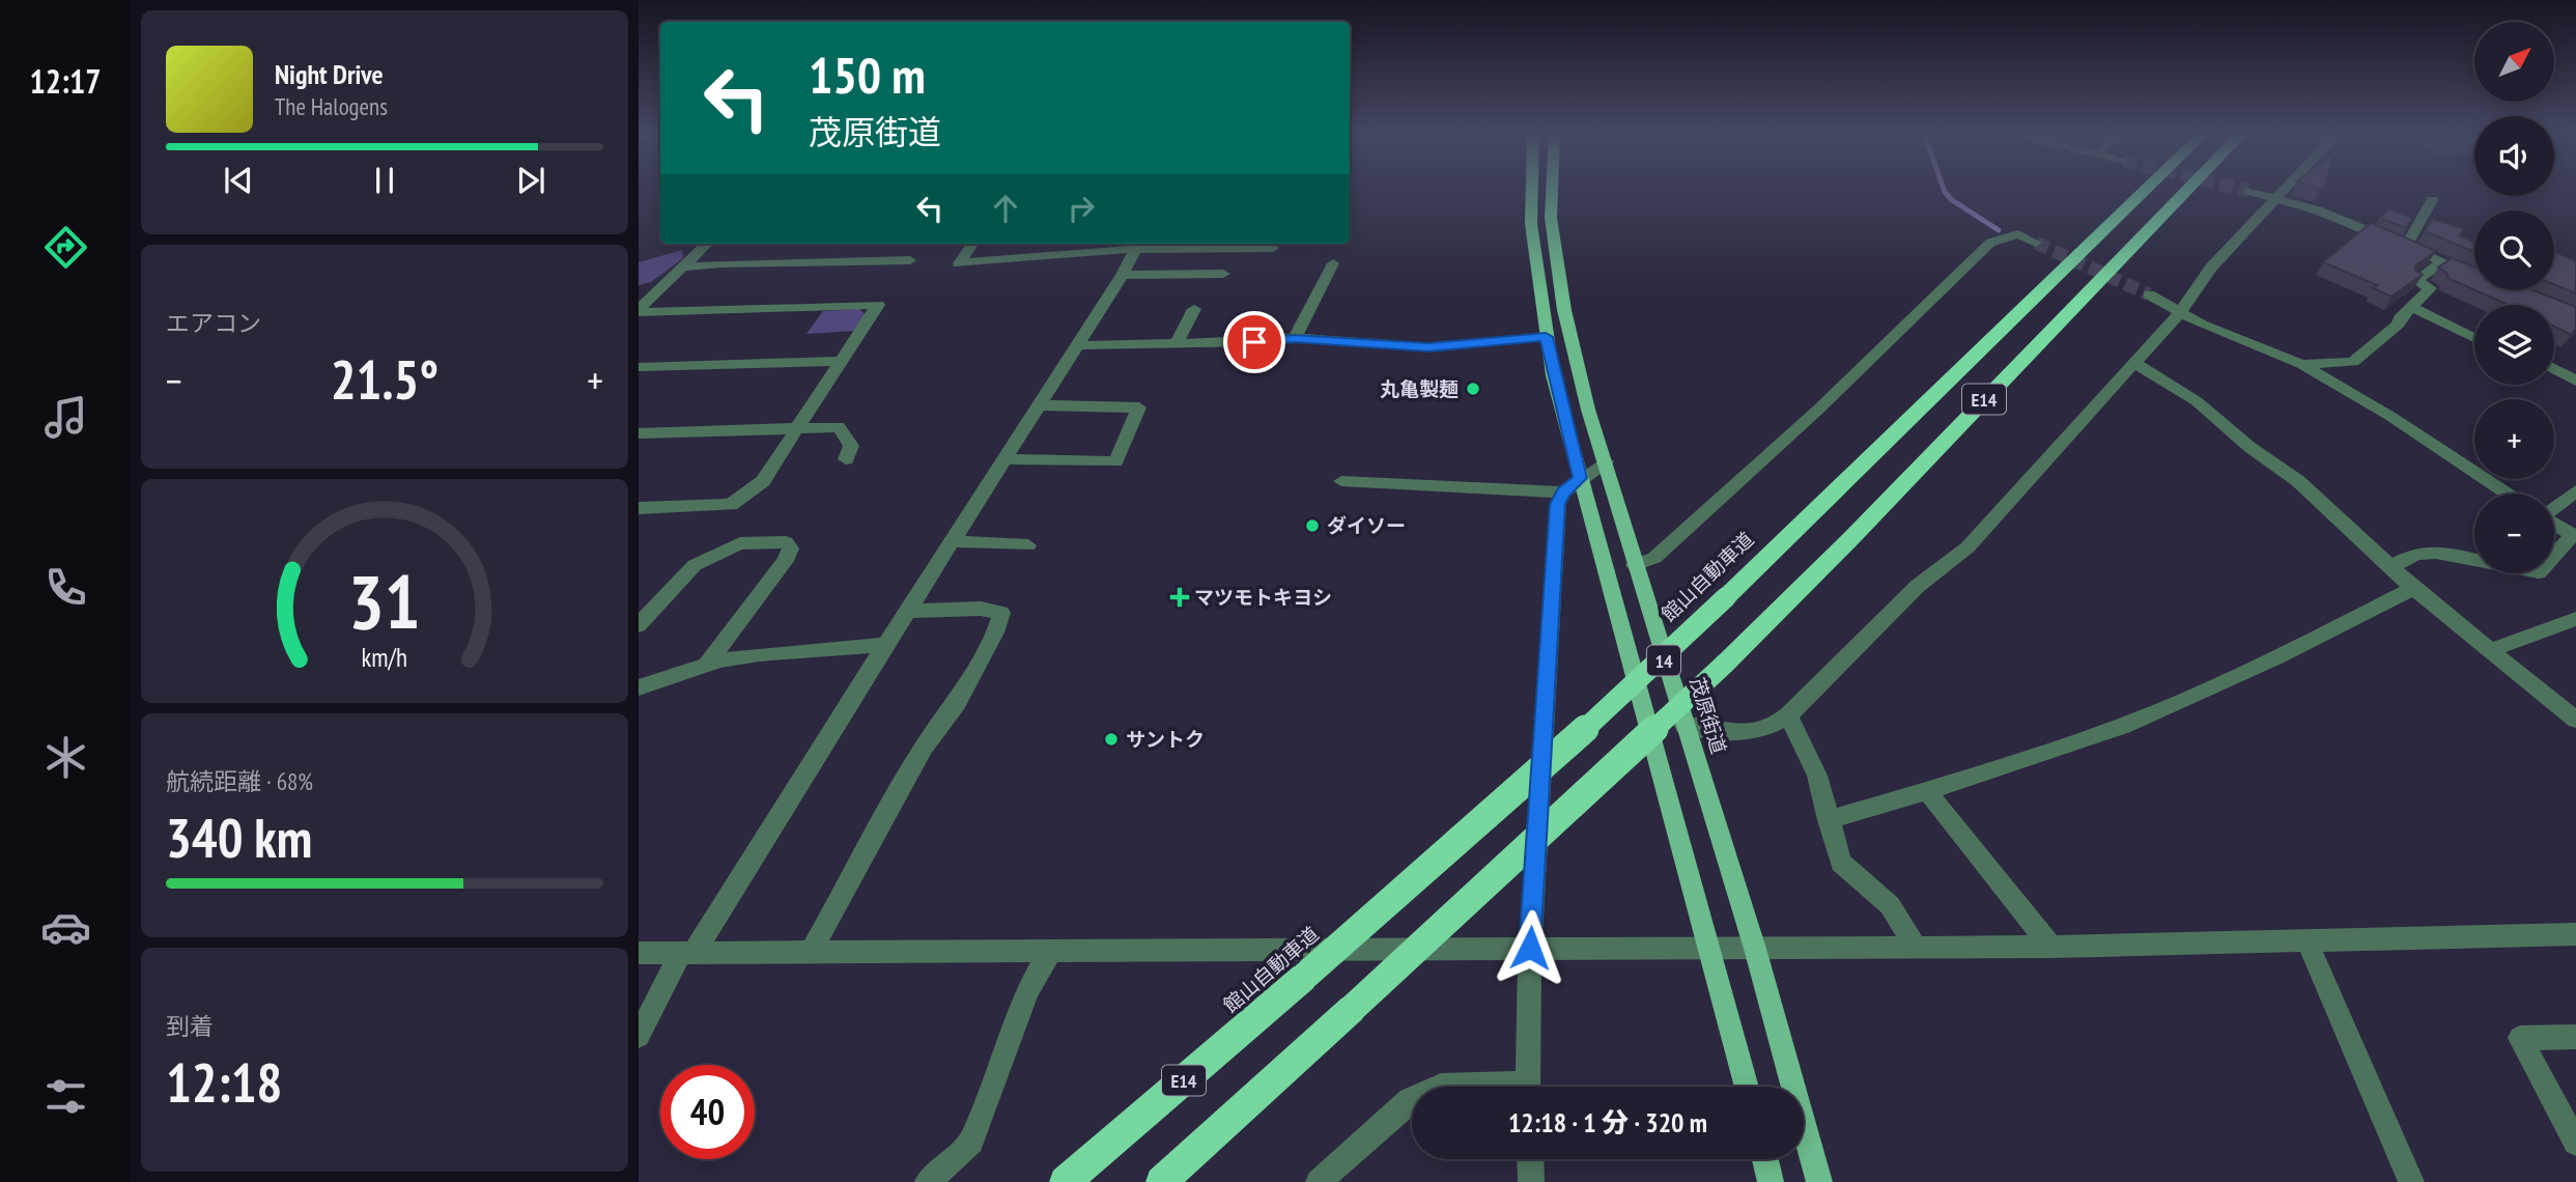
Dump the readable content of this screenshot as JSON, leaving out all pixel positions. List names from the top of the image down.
{
  "streets": {
    "highway": ["E14", "館山自動車道"],
    "main road": ["14", "茂原街道"]
  },
  "places": {
    "other": ["丸亀製麺", "ダイソー", "サントク"],
    "health": ["マツモトキヨシ"]
  },
  "north": "top right",
  "page": {
    "tabs": "12:17",
    "map_buttons": ["+", "−"],
    "turn": ["150 m", "茂原街道"],
    "song": ["Night Drive", "The Halogens"],
    "tile": [
      "エアコン",
      ["航続距離 · 68%", "340 km"],
      ["到着", "12:18"]
    ],
    "heat": ["−", "21.5°", "+"],
    "limit": "40",
    "trip": "12:18 · 1 分 · 320 m",
    "gauge": ["31", "km/h"]
  }
}
